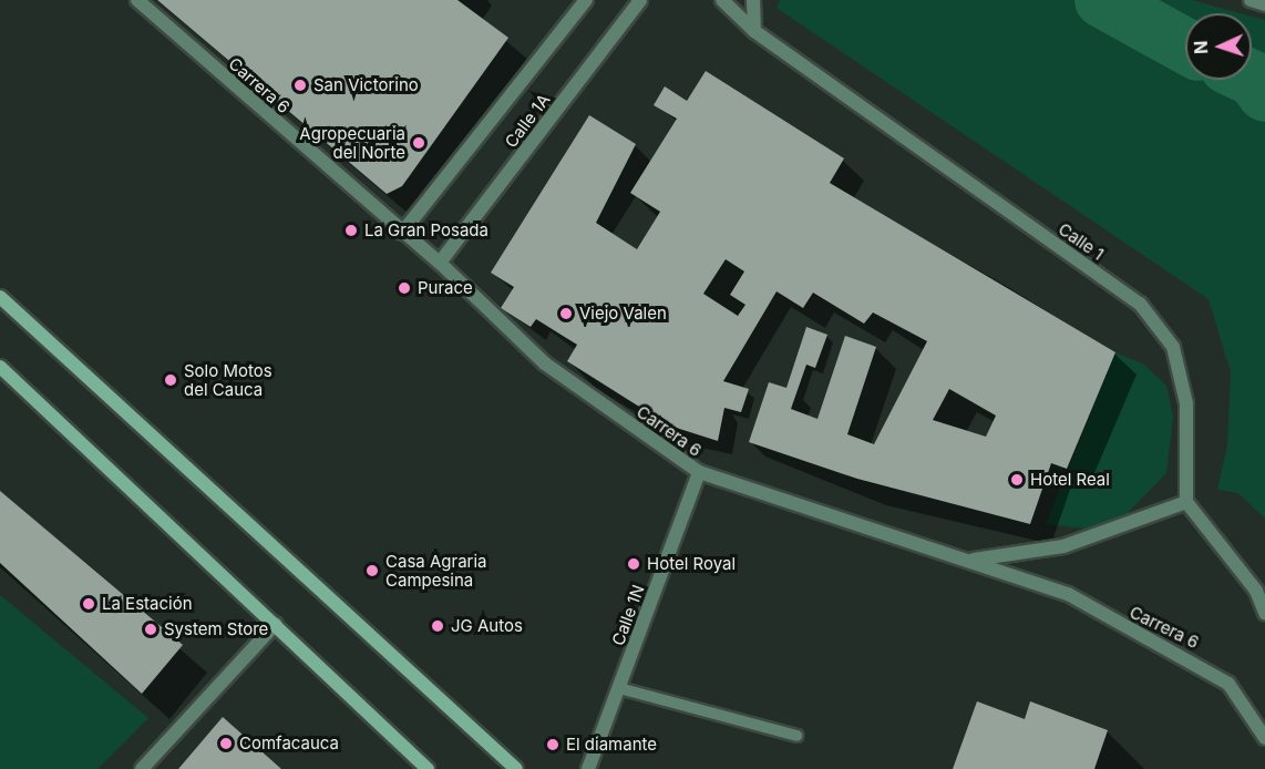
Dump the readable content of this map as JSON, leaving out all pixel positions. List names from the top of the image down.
{
  "streets": {
    "street": [
      "Carrera 6",
      "Calle 1A",
      "Calle 1",
      "Calle 1N"
    ]
  },
  "crossings": [
    ["Carrera 6", "Calle 1A"],
    ["Carrera 6", "Calle 1N"]
  ],
  "places": [
    "San Victorino",
    "Agropecuaria del Norte",
    "La Gran Posada",
    "Purace",
    "Viejo Valen",
    "Solo Motos del Cauca",
    "Hotel Real",
    "Hotel Royal",
    "Casa Agraria Campesina",
    "La Estación",
    "JG Autos",
    "System Store",
    "Comfacauca",
    "El diamante"
  ],
  "north": "left"
}
